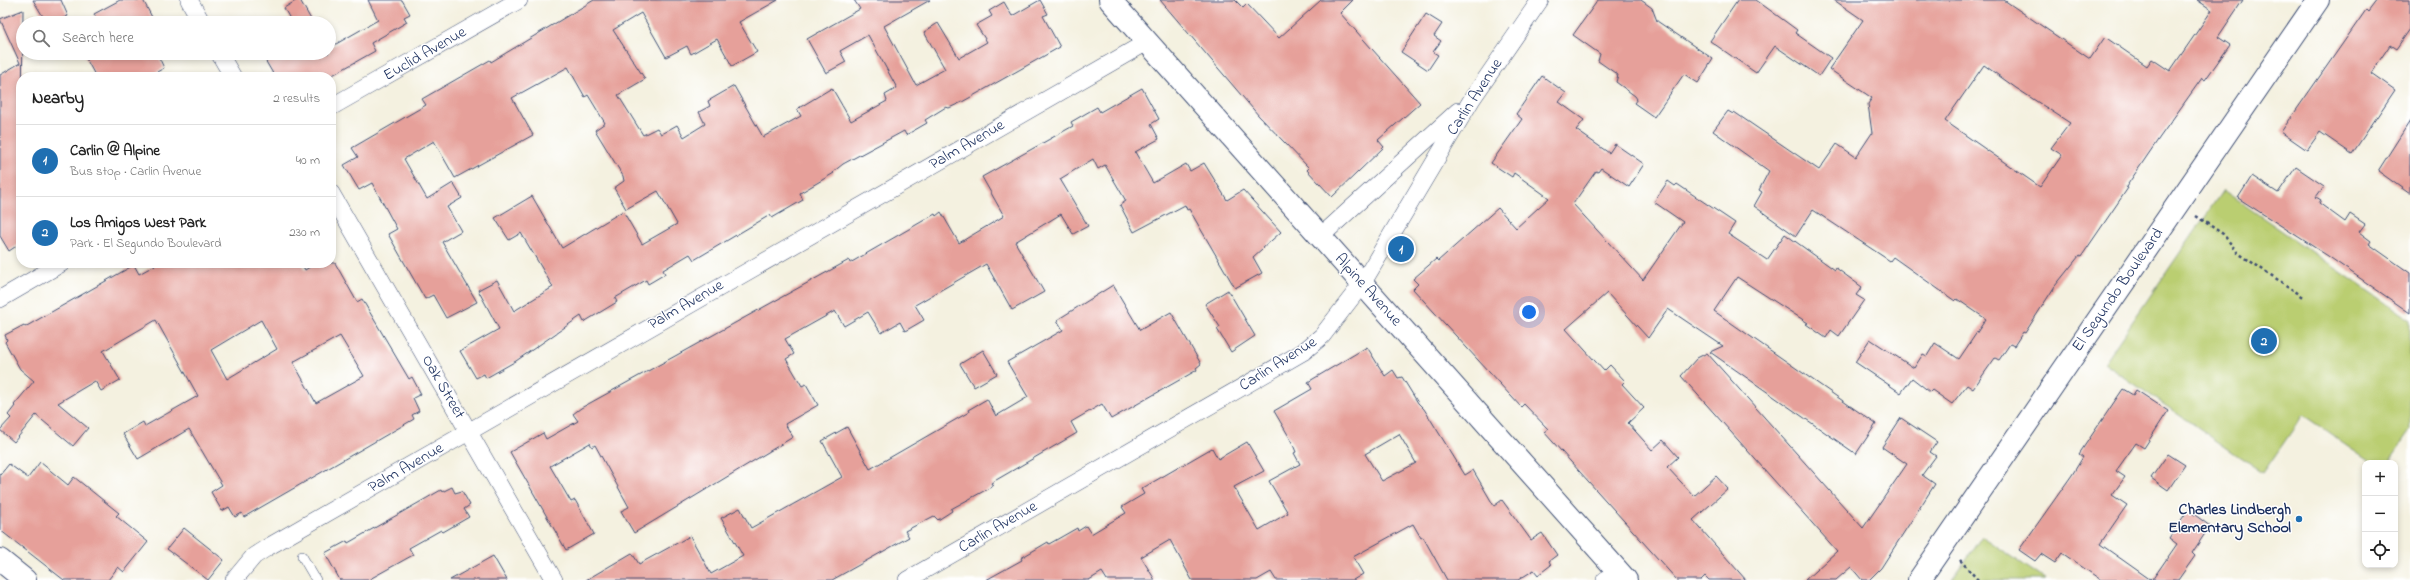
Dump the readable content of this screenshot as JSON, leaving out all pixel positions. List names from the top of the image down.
{
  "streets": {
    "street": [
      "Euclid Avenue",
      "Carlin Avenue",
      "Palm Avenue",
      "Alpine Avenue",
      "El Segundo Boulevard",
      "Oak Street"
    ]
  },
  "crossings": [
    ["Carlin Avenue", "Alpine Avenue"],
    ["Palm Avenue", "Alpine Avenue"],
    ["Palm Avenue", "Oak Street"]
  ],
  "places": ["Charles Lindbergh Elementary School"],
  "page": {
    "search": "Search here",
    "heading": ["Nearby", "2 results"],
    "list": [
      {
        "mark": "1",
        "name": "Carlin @ Alpine",
        "note": "Bus stop · Carlin Avenue",
        "value": "40 m"
      },
      {
        "mark": "2",
        "name": "Los Amigos West Park",
        "note": "Park · El Segundo Boulevard",
        "value": "230 m"
      }
    ],
    "pins": ["1", "2"],
    "map_buttons": ["+", "−"]
  }
}
